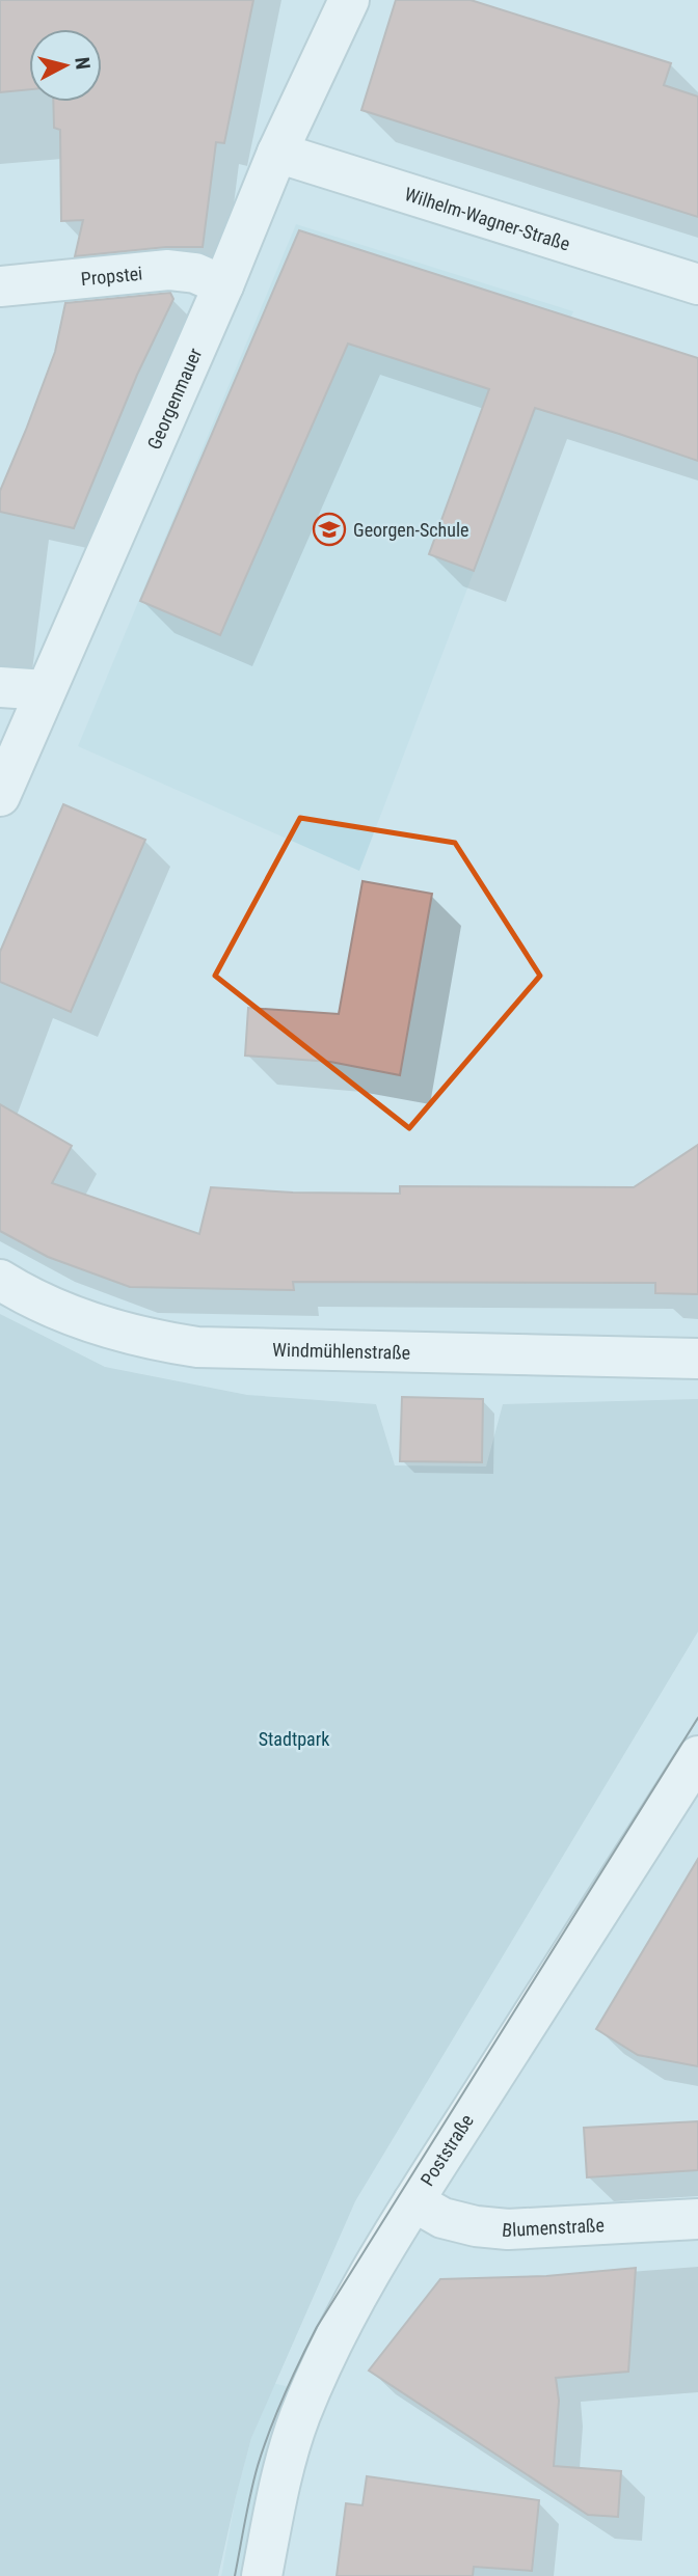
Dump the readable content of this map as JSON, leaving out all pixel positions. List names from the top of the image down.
{
  "streets": {
    "street": [
      "Wilhelm-Wagner-Straße",
      "Propstei",
      "Georgenmauer",
      "Windmühlenstraße",
      "Poststraße",
      "Blumenstraße"
    ]
  },
  "crossings": [
    ["Wilhelm-Wagner-Straße", "Georgenmauer"],
    ["Propstei", "Georgenmauer"],
    ["Poststraße", "Blumenstraße"]
  ],
  "parks": ["Stadtpark"],
  "places": {
    "school or university": ["Georgen-Schule"]
  },
  "north": "right"
}
